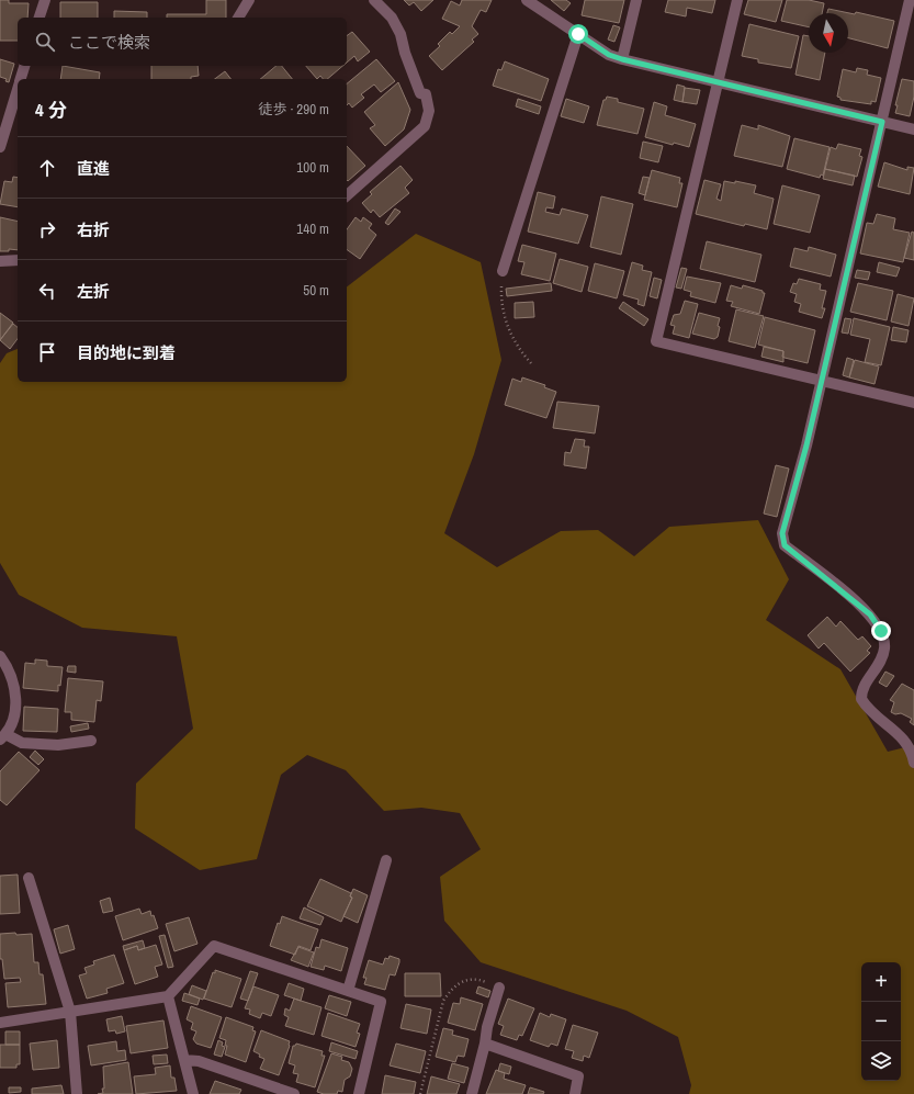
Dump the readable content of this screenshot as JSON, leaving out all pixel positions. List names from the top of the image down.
{
  "north": "bottom",
  "page": {
    "search": "ここで検索",
    "heading": ["4 分", "徒歩 · 290 m"],
    "list": [
      ["直進", "100 m"],
      ["右折", "140 m"],
      ["左折", "50 m"],
      "目的地に到着"
    ],
    "map_buttons": ["+", "−"]
  }
}
